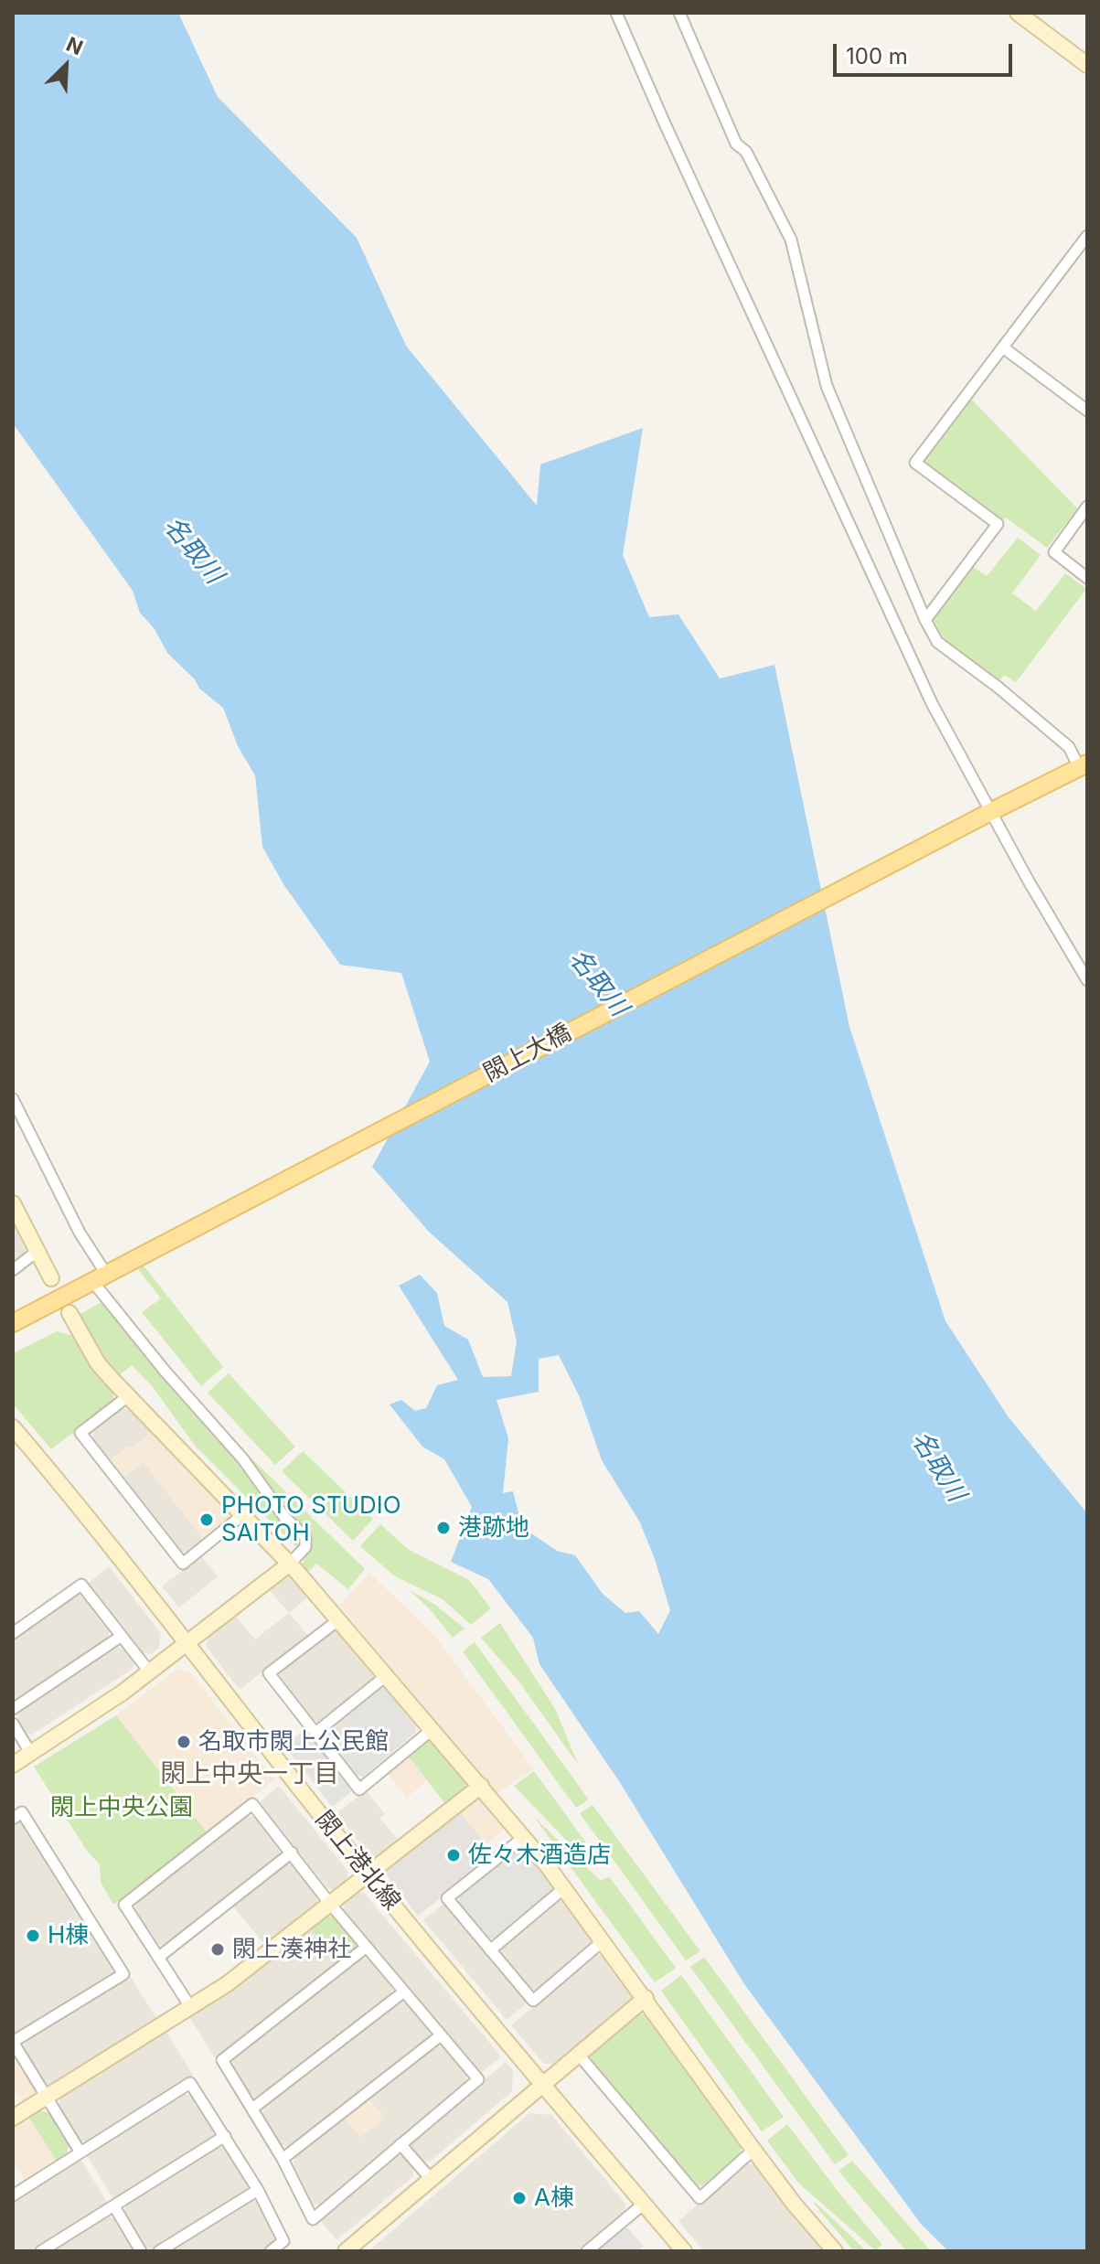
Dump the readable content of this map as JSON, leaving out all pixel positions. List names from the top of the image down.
{
  "streets": {
    "main road": ["閖上大橋"],
    "street": ["閖上港北線"]
  },
  "districts": ["閖上中央一丁目"],
  "water": ["名取川"],
  "parks": ["閖上中央公園"],
  "places": [
    "PHOTO STUDIO SAITOH",
    "港跡地",
    "名取市閖上公民館",
    "佐々木酒造店",
    "H棟",
    "閖上湊神社",
    "A棟"
  ],
  "scale_bar": "100 m",
  "north": "top right"
}
